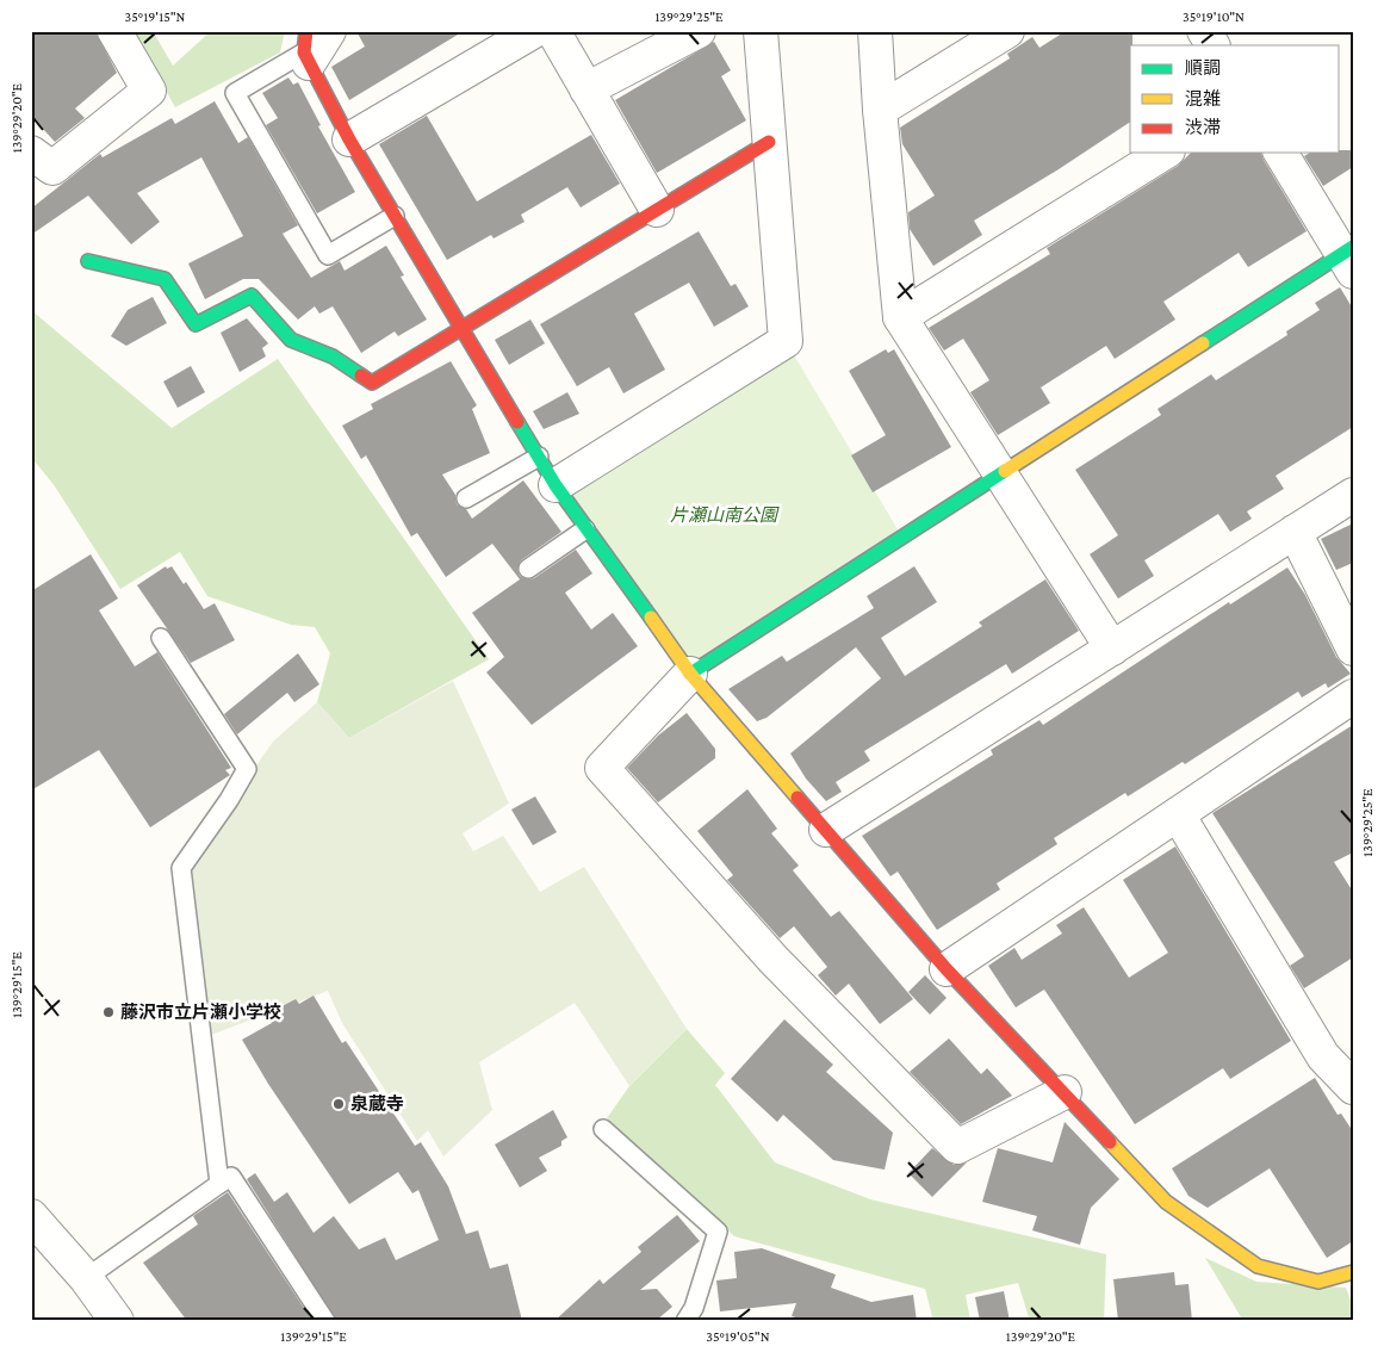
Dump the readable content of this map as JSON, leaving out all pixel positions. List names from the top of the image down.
{
  "parks": ["片瀬山南公園"],
  "places": ["藤沢市立片瀬小学校", "泉蔵寺"],
  "legend": ["順調", "混雑", "渋滞"],
  "coordinates": [
    "35°19'15\"N",
    "139°29'25\"E",
    "35°19'10\"N",
    "139°29'20\"E",
    "139°29'15\"E",
    "35°19'05\"N"
  ]
}
